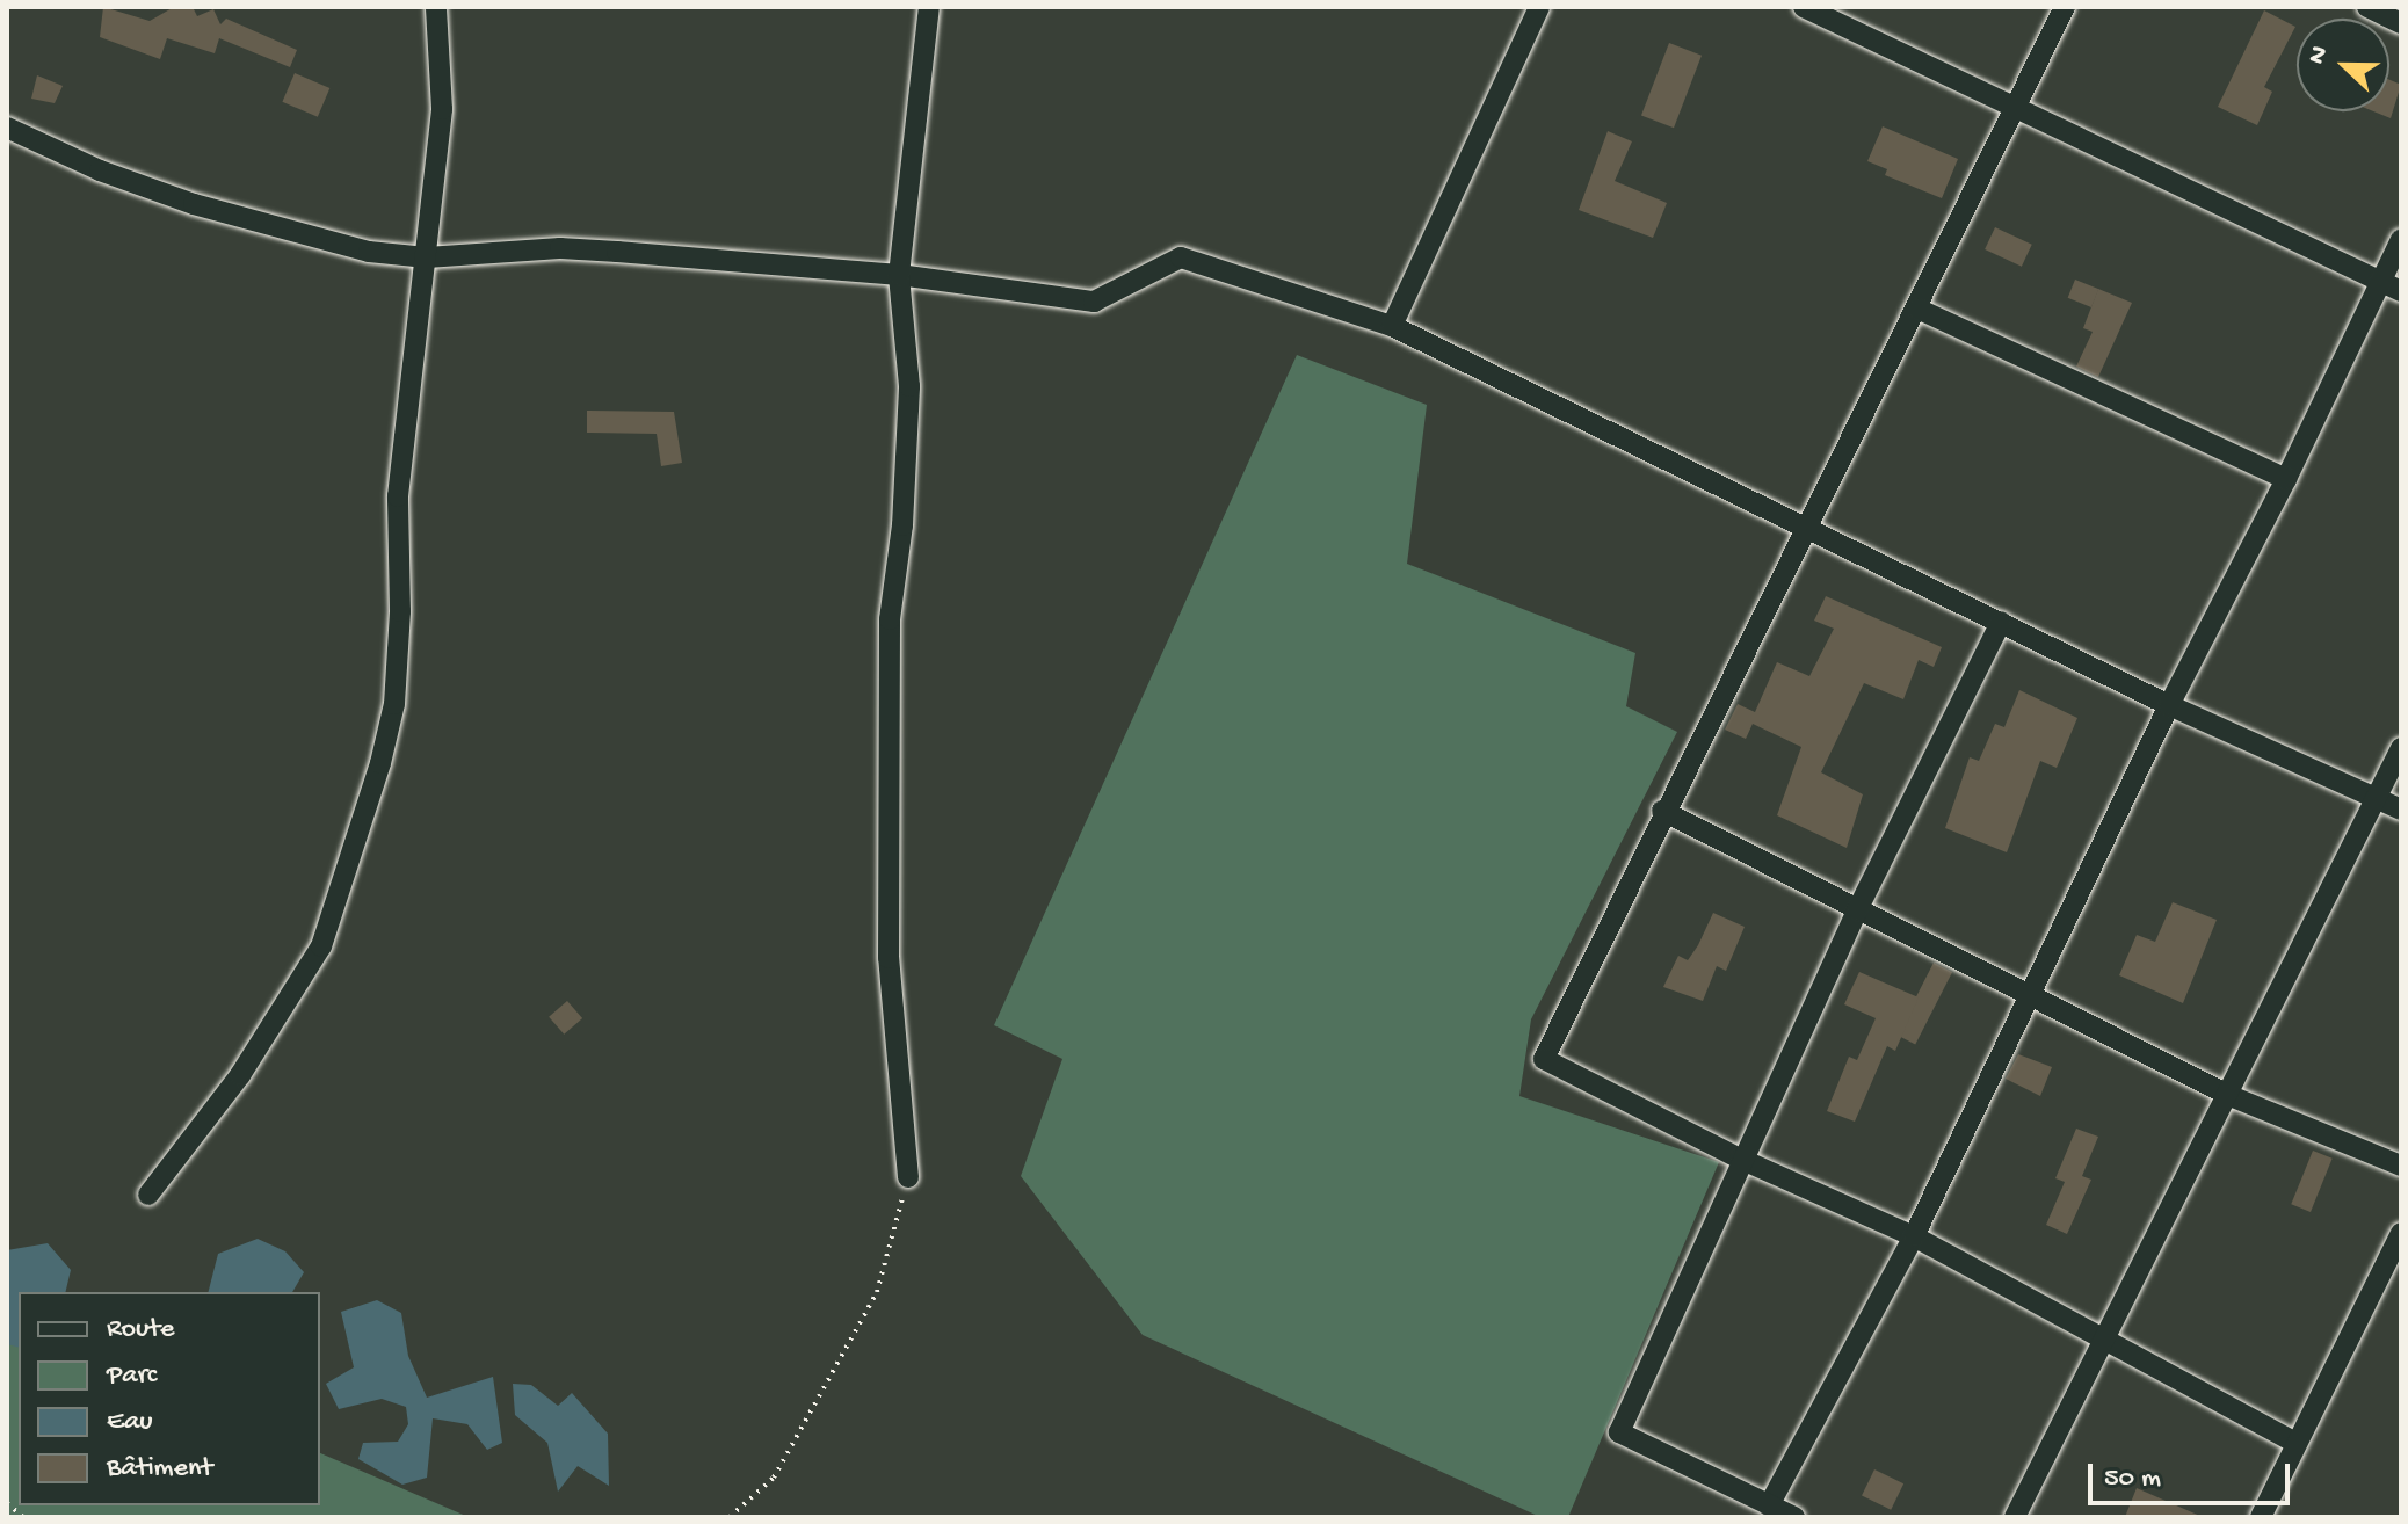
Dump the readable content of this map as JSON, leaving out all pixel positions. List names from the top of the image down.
{
  "legend": [
    "Route",
    "Parc",
    "Eau",
    "Bâtiment"
  ],
  "scale_bar": "50 m",
  "north": "left"
}
